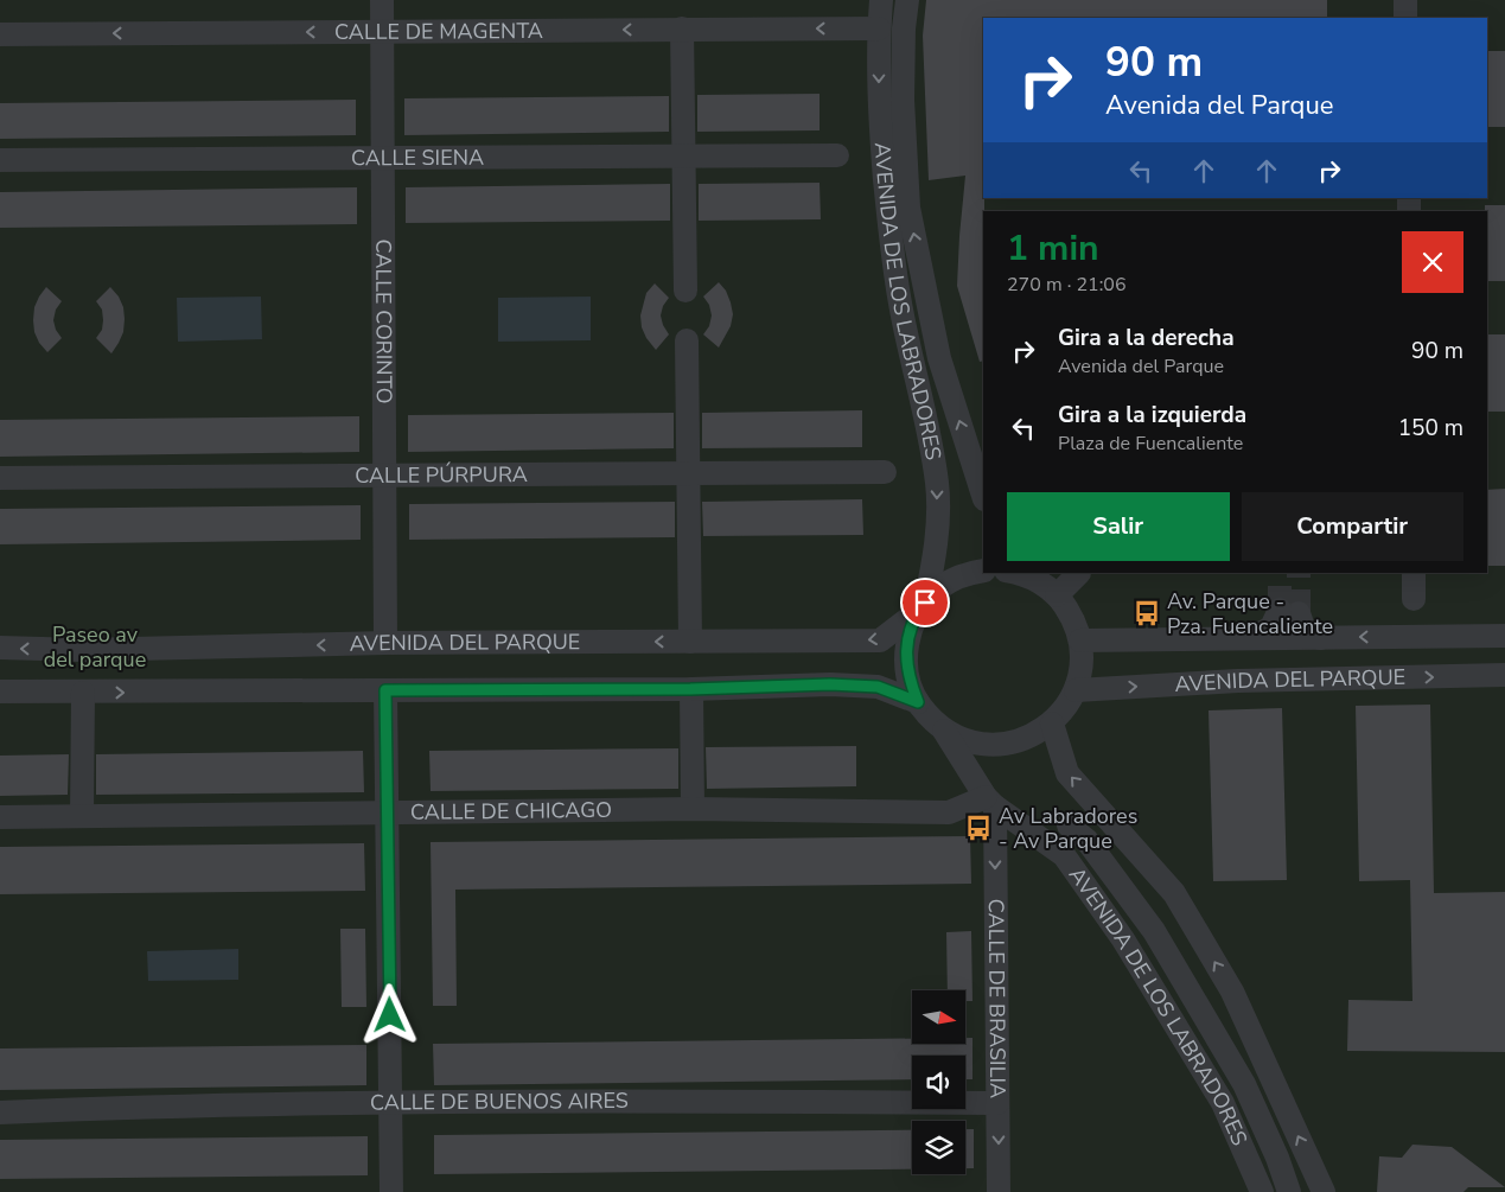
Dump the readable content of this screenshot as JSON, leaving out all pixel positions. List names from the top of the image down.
{
  "streets": {
    "street": [
      "CALLE DE MAGENTA",
      "CALLE SIENA",
      "AVENIDA DE LOS LABRADORES",
      "CALLE CORINTO",
      "CALLE PÚRPURA",
      "AVENIDA DEL PARQUE",
      "CALLE DE CHICAGO",
      "CALLE DE BRASILIA",
      "CALLE DE BUENOS AIRES"
    ]
  },
  "crossings": [
    ["CALLE DE MAGENTA", "AVENIDA DE LOS LABRADORES"],
    ["CALLE DE MAGENTA", "CALLE CORINTO"],
    ["CALLE SIENA", "CALLE CORINTO"],
    ["AVENIDA DE LOS LABRADORES", "AVENIDA DEL PARQUE"],
    ["AVENIDA DE LOS LABRADORES", "CALLE DE CHICAGO"],
    ["AVENIDA DE LOS LABRADORES", "CALLE DE BRASILIA"],
    ["CALLE CORINTO", "CALLE PÚRPURA"],
    ["CALLE CORINTO", "AVENIDA DEL PARQUE"],
    ["CALLE DE CHICAGO", "CALLE DE BRASILIA"],
    ["CALLE DE BRASILIA", "CALLE DE BUENOS AIRES"]
  ],
  "one_way": ["CALLE DE MAGENTA", "CALLE DE BRASILIA"],
  "parks": ["Paseo av del parque"],
  "places": {
    "bus stop": ["Av. Parque - Pza. Fuencaliente", "Av Labradores - Av Parque"]
  },
  "north": "right",
  "page": {
    "turn": ["90 m", "Avenida del Parque"],
    "heading": ["1 min", "270 m · 21:06"],
    "list": [
      {
        "name": "Gira a la derecha",
        "note": "Avenida del Parque",
        "value": "90 m"
      },
      {
        "name": "Gira a la izquierda",
        "note": "Plaza de Fuencaliente",
        "value": "150 m"
      }
    ],
    "buttons": ["Salir", "Compartir"]
  }
}
